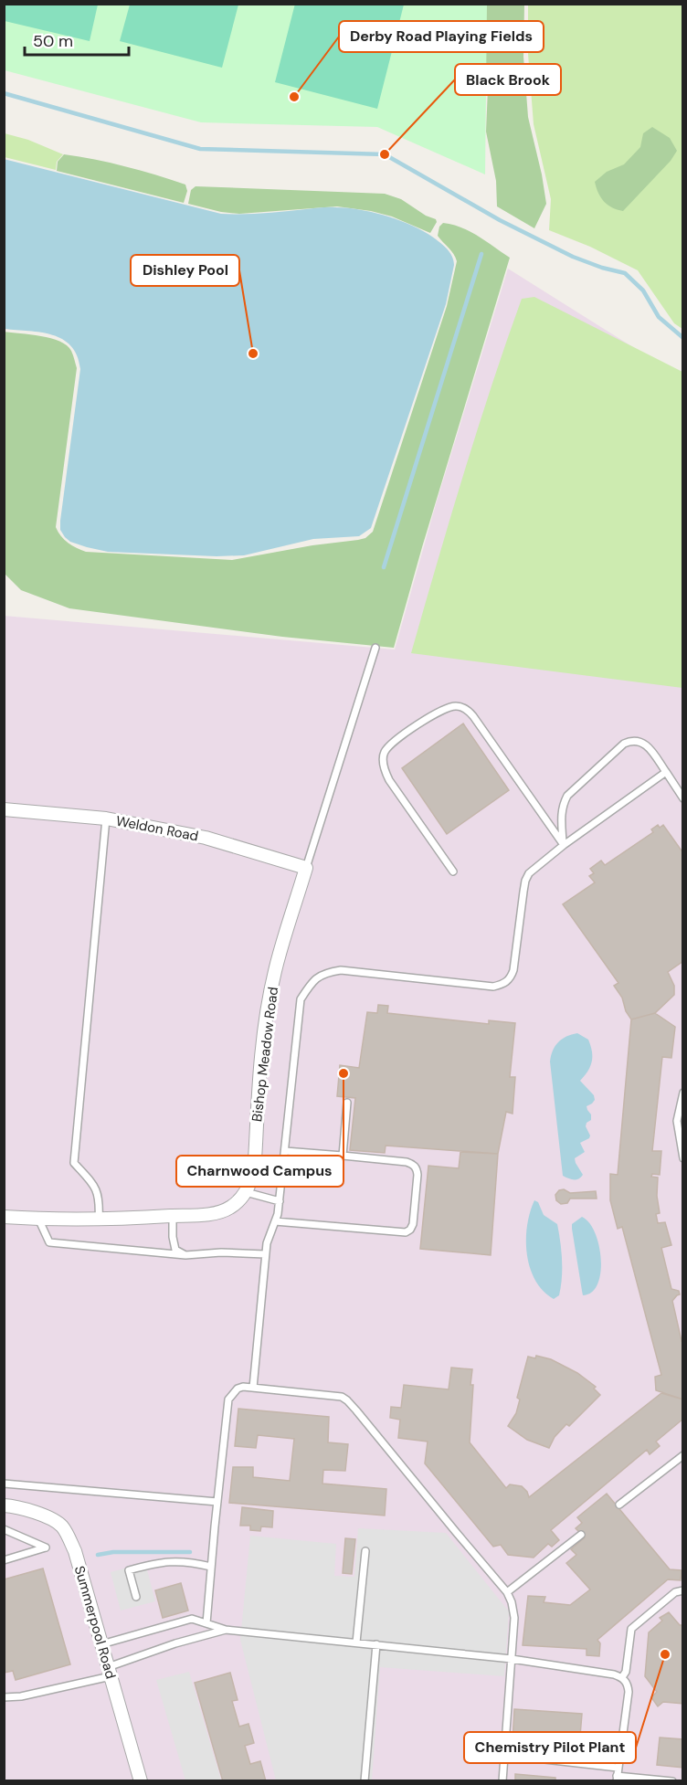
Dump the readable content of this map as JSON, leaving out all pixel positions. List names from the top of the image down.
{
  "streets": {
    "street": ["Weldon Road", "Bishop Meadow Road", "Summerpool Road"]
  },
  "crossings": [
    ["Weldon Road", "Bishop Meadow Road"]
  ],
  "places": [
    "Derby Road Playing Fields",
    "Black Brook",
    "Dishley Pool",
    "Charnwood Campus",
    "Chemistry Pilot Plant"
  ],
  "scale_bar": "50 m"
}
